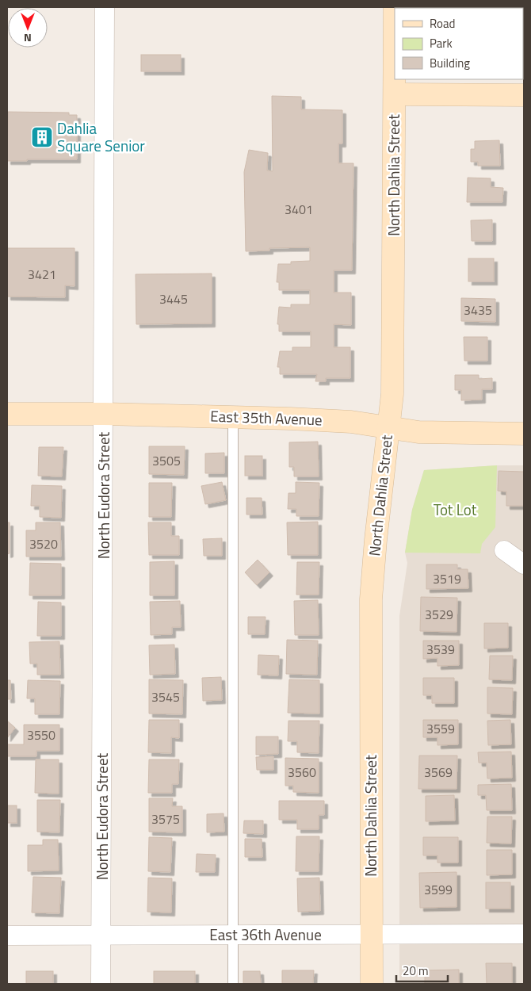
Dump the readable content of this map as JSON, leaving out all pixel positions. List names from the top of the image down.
{
  "streets": {
    "street": [
      "North Dahlia Street",
      "East 35th Avenue",
      "North Eudora Street",
      "East 36th Avenue"
    ]
  },
  "crossings": [
    ["North Dahlia Street", "East 35th Avenue"],
    ["North Dahlia Street", "East 36th Avenue"],
    ["East 35th Avenue", "North Eudora Street"],
    ["North Eudora Street", "East 36th Avenue"]
  ],
  "parks": ["Tot Lot"],
  "places": {
    "building": ["Dahlia Square Senior"]
  },
  "house_numbers": [
    "3401",
    "3421",
    "3445",
    "3435",
    "3505",
    "3520",
    "3519",
    "3529",
    "3539",
    "3545",
    "3559",
    "3550",
    "3560",
    "3569",
    "3575",
    "3599"
  ],
  "legend": ["Road", "Park", "Building"],
  "scale_bar": "20 m",
  "north": "bottom"
}
